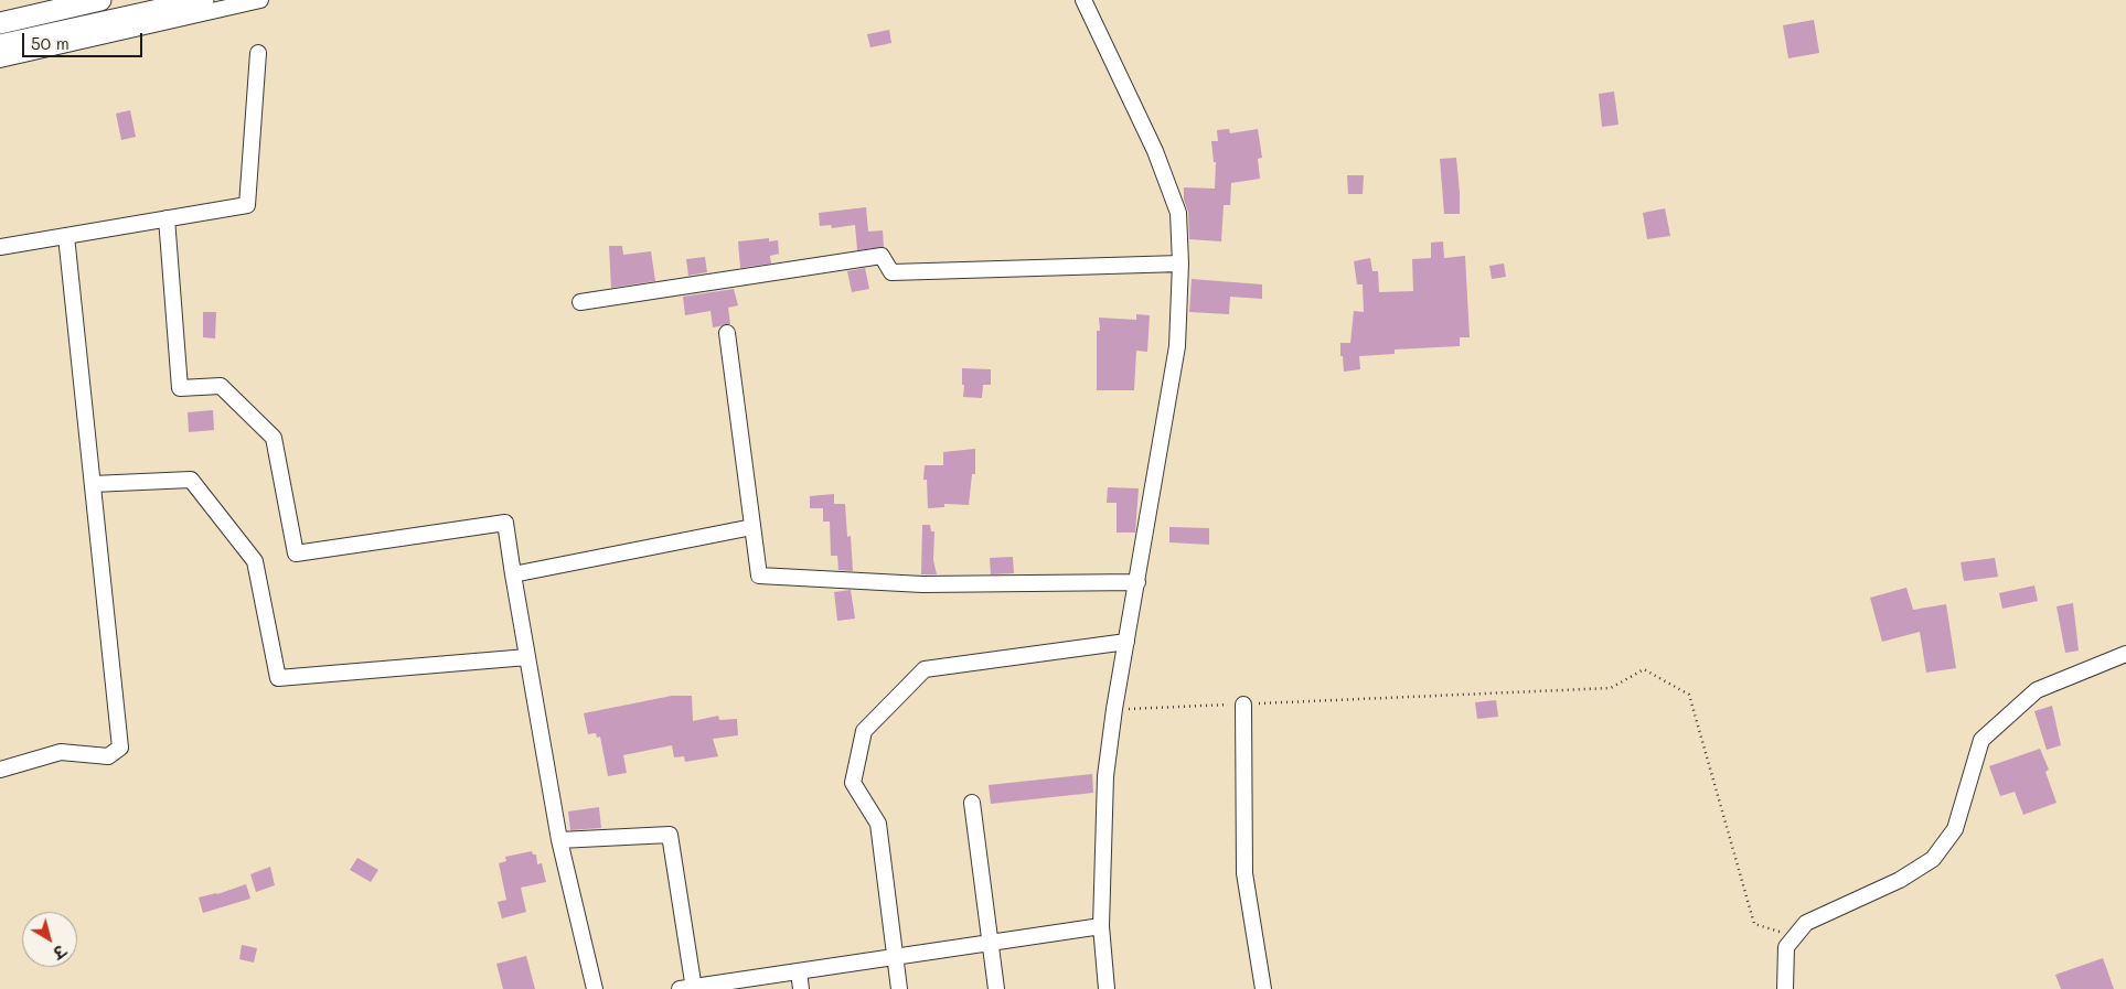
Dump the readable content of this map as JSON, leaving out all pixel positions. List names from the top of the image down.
{
  "scale_bar": "50 m",
  "north": "bottom right"
}
